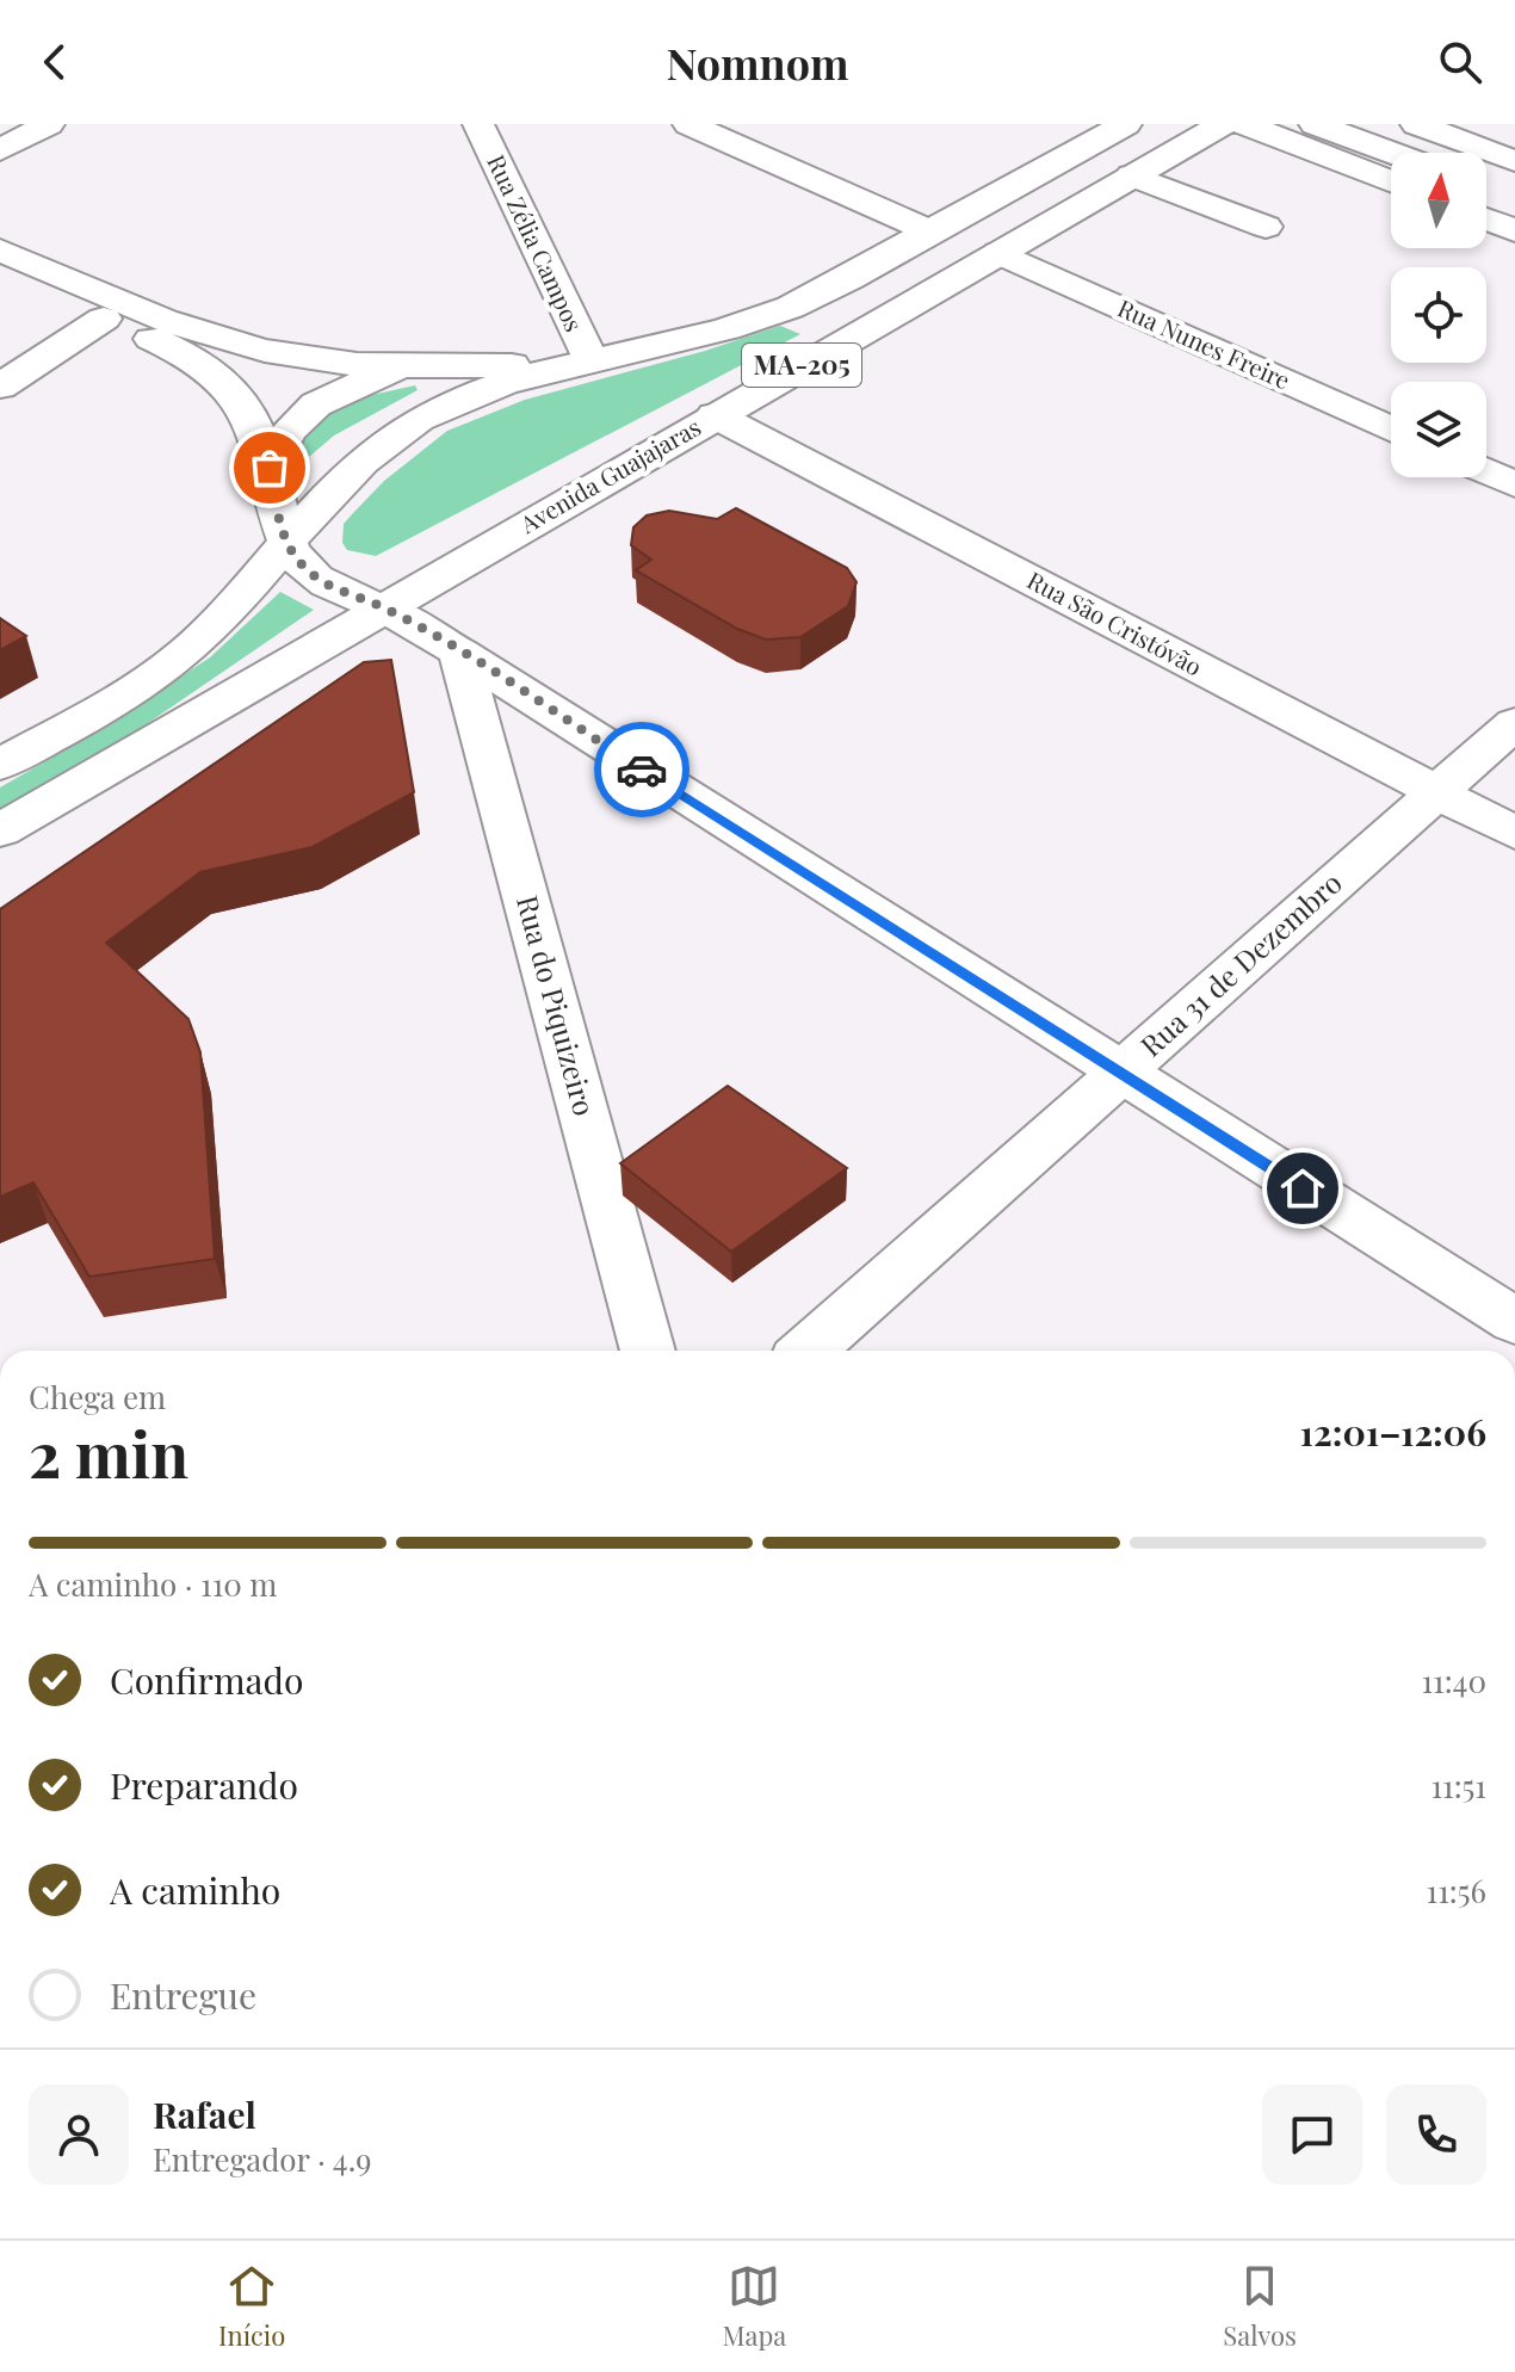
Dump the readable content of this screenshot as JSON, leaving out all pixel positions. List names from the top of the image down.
{
  "streets": {
    "main road": [
      "Rua Zélia Campos",
      "Rua Nunes Freire",
      "MA-205",
      "Avenida Guajajaras",
      "Rua São Cristóvão",
      "Rua 31 de Dezembro",
      "Rua do Piquizeiro"
    ]
  },
  "crossings": [
    ["Rua Zélia Campos", "MA-205"],
    ["Rua Nunes Freire", "Avenida Guajajaras"],
    ["Avenida Guajajaras", "Rua São Cristóvão"],
    ["Rua São Cristóvão", "Rua 31 de Dezembro"]
  ],
  "north": "top",
  "page": {
    "header": "Nomnom",
    "heading": ["2 min", "Chega em", "12:01–12:06"],
    "panel": ["Rafael", "Entregador · 4.9"],
    "bar": "A caminho · 110 m",
    "list": [
      ["Confirmado", "11:40"],
      ["Preparando", "11:51"],
      ["A caminho", "11:56"],
      "Entregue"
    ],
    "tabs": ["Início", "Mapa", "Salvos"]
  }
}
